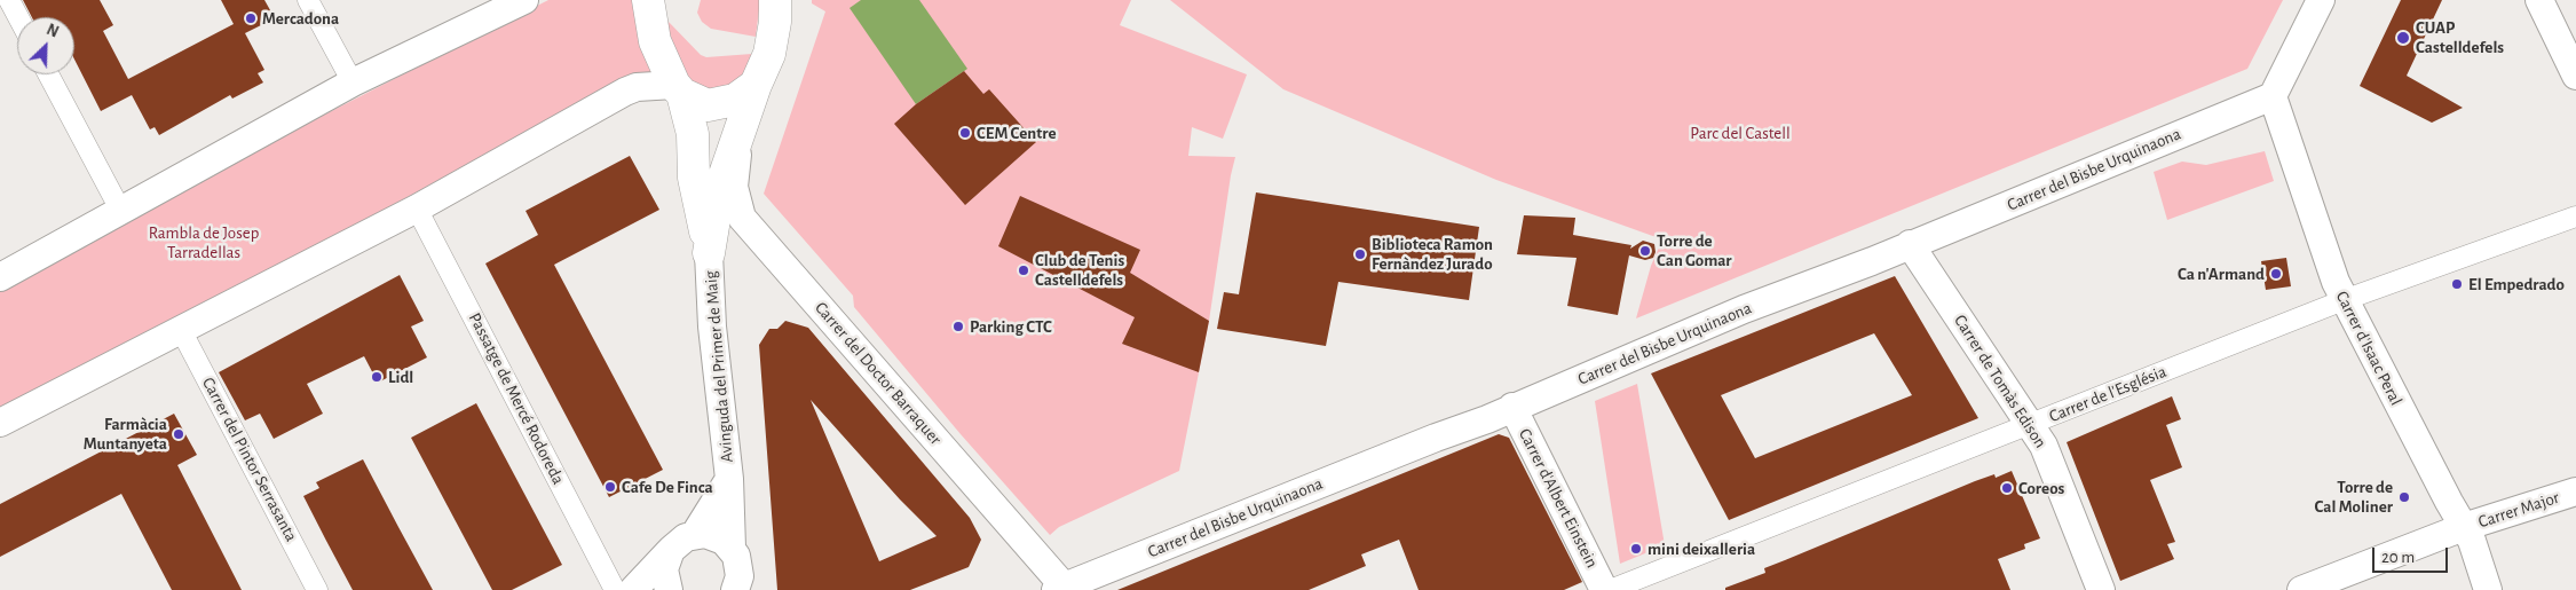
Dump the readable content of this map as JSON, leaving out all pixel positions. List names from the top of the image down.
{
  "streets": {
    "street": [
      "Carrer del Bisbe Urquinaona",
      "Carrer d'Isaac Peral",
      "Avinguda del Primer de Maig",
      "Carrer del Doctor Barraquer",
      "Carrer de Tomàs Edison",
      "Carrer de l'Església",
      "Passatge de Mercé Rodoreda",
      "Carrer del Pintor Serrasanta",
      "Carrer d'Albert Einstein",
      "Carrer Major"
    ]
  },
  "crossings": [
    ["Carrer del Bisbe Urquinaona", "Carrer d'Isaac Peral"],
    ["Carrer del Bisbe Urquinaona", "Carrer del Doctor Barraquer"],
    ["Carrer del Bisbe Urquinaona", "Carrer de Tomàs Edison"],
    ["Carrer del Bisbe Urquinaona", "Carrer d'Albert Einstein"],
    ["Carrer d'Isaac Peral", "Carrer de l'Església"],
    ["Carrer d'Isaac Peral", "Carrer Major"],
    ["Avinguda del Primer de Maig", "Carrer del Doctor Barraquer"],
    ["Carrer de Tomàs Edison", "Carrer de l'Església"]
  ],
  "parks": ["Parc del Castell", "Rambla de Josep Tarradellas"],
  "places": [
    "Mercadona",
    "CUAP Castelldefels",
    "CEM Centre",
    "Torre de Can Gomar",
    "Biblioteca Ramon Fernàndez Jurado",
    "Club de Tenis Castelldefels",
    "Ca n'Armand",
    "El Empedrado",
    "Parking CTC",
    "Lidl",
    "Farmàcia Muntanyeta",
    "Cafe De Finca",
    "Coreos",
    "Torre de Cal Moliner",
    "mini deixalleria"
  ],
  "scale_bar": "20 m",
  "north": "top right"
}
